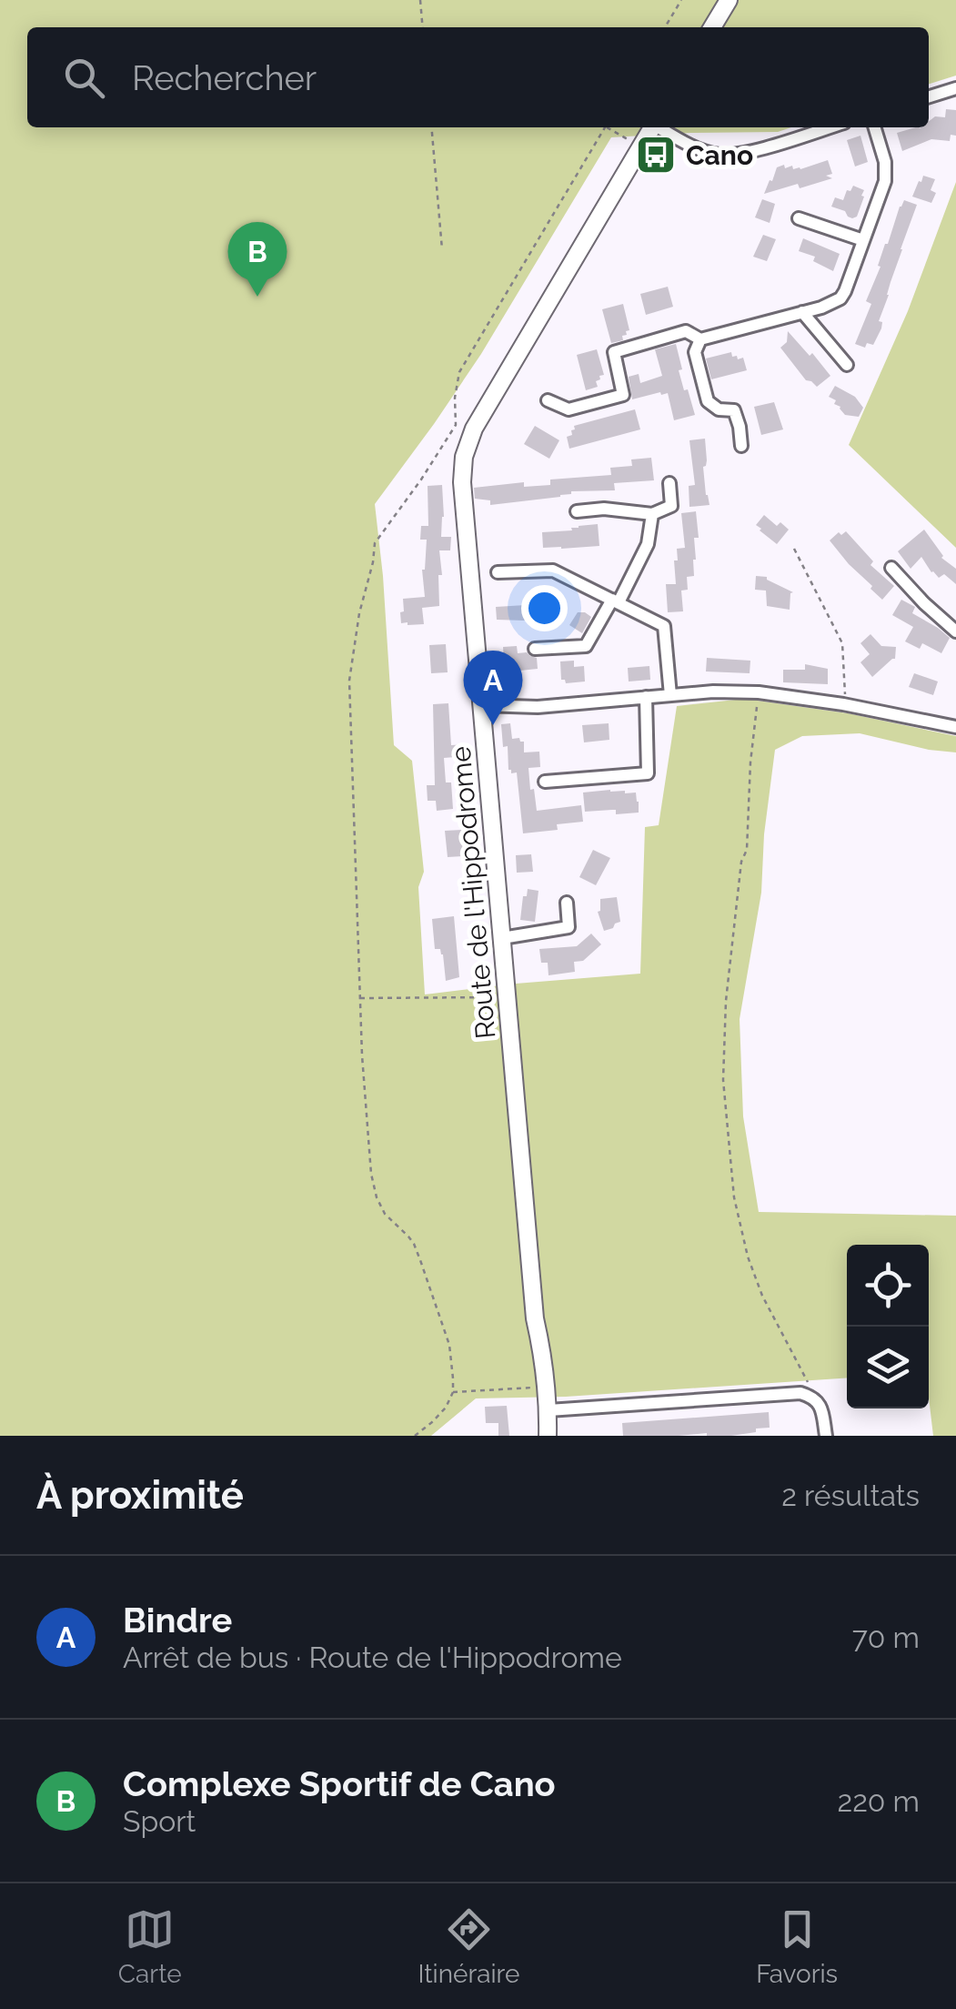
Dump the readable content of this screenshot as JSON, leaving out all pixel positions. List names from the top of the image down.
{
  "streets": {
    "main road": ["Route de l'Hippodrome"]
  },
  "places": {
    "bus stop": ["Cano"]
  },
  "page": {
    "search": "Rechercher",
    "pins": ["B", "A"],
    "heading": ["À proximité", "2 résultats"],
    "list": [
      {
        "mark": "A",
        "name": "Bindre",
        "note": "Arrêt de bus · Route de l'Hippodrome",
        "value": "70 m"
      },
      {
        "mark": "B",
        "name": "Complexe Sportif de Cano",
        "note": "Sport",
        "value": "220 m"
      }
    ],
    "nav": ["Carte", "Itinéraire", "Favoris"]
  }
}
